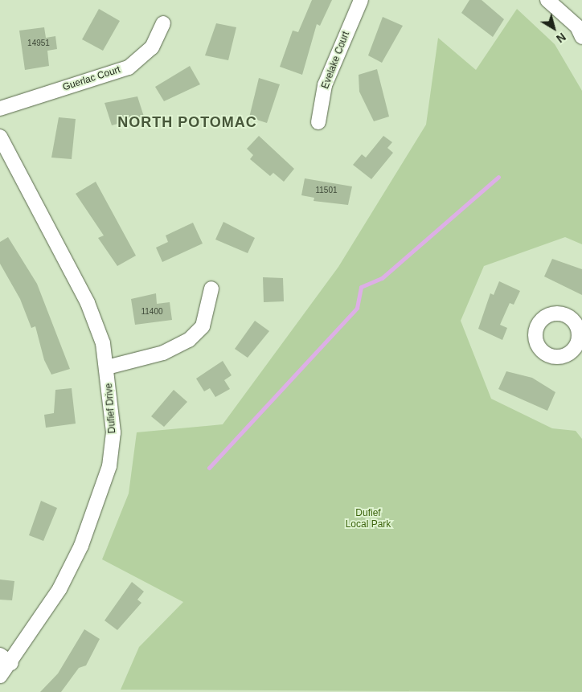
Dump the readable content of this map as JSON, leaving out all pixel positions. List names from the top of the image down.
{
  "streets": {
    "street": ["Evelake Court", "Guerlac Court", "Dufief Drive"]
  },
  "districts": ["NORTH POTOMAC"],
  "parks": ["Dufief Local Park"],
  "house_numbers": ["14951", "11501", "11400"],
  "north": "bottom right"
}
